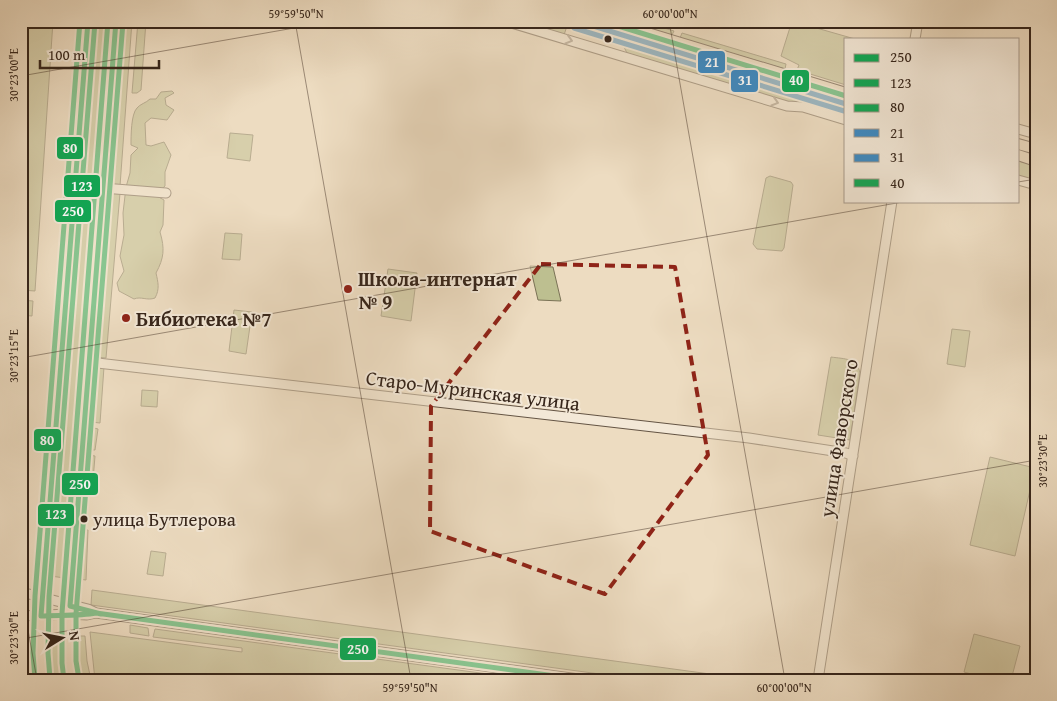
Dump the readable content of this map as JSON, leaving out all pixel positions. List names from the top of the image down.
{
  "streets": {
    "street": ["Старо-Муринская улица", "улица Фаворского"]
  },
  "crossings": [
    ["Старо-Муринская улица", "улица Фаворского"]
  ],
  "places": ["Школа-интернат № 9", "Бибиотека №7", "улица Бутлерова"],
  "lines": [
    "transit line 250",
    "transit line 80",
    "transit line 21",
    "transit line 40",
    "transit line 123",
    "transit line 31"
  ],
  "legend": [
    "250",
    "123",
    "80",
    "21",
    "31",
    "40"
  ],
  "scale_bar": "100 m",
  "north": "right",
  "coordinates": [
    "59°59'50\"N",
    "60°00'00\"N",
    "30°23'00\"E",
    "30°23'15\"E",
    "30°23'30\"E"
  ]
}
